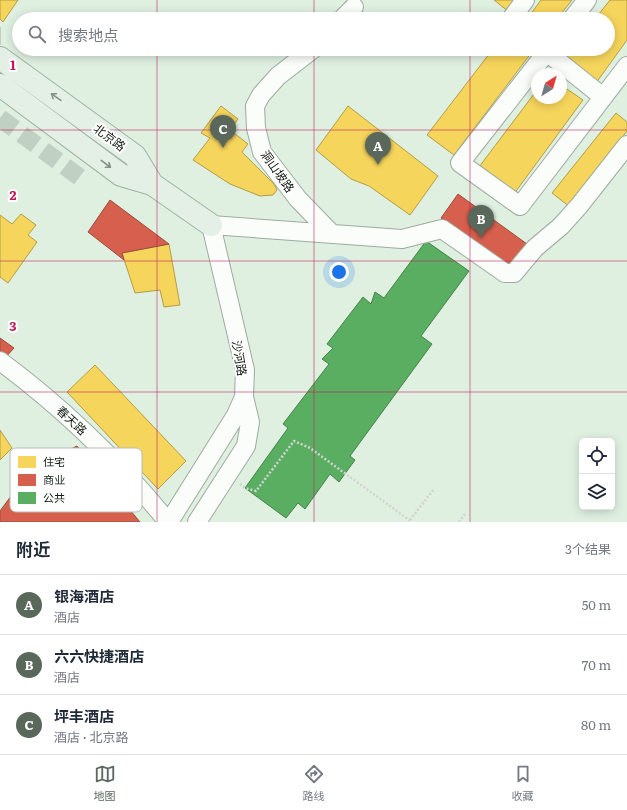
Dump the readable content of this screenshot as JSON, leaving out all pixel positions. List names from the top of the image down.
{
  "streets": {
    "main road": ["北京路"],
    "street": ["洞山坡路", "沙河路", "春天路"]
  },
  "crossings": [
    ["北京路", "沙河路"],
    ["沙河路", "春天路"]
  ],
  "legend": ["住宅", "商业", "公共"],
  "north": "top right",
  "page": {
    "search": "搜索地点",
    "pins": ["C", "A", "B"],
    "heading": ["附近", "3个结果"],
    "list": [
      {
        "mark": "A",
        "name": "银海酒店",
        "note": "酒店",
        "value": "50 m"
      },
      {
        "mark": "B",
        "name": "六六快捷酒店",
        "note": "酒店",
        "value": "70 m"
      },
      {
        "mark": "C",
        "name": "坪丰酒店",
        "note": "酒店 · 北京路",
        "value": "80 m"
      }
    ],
    "nav": ["地图", "路线", "收藏"]
  },
  "grid": {
    "rows": ["1", "2", "3"]
  }
}
